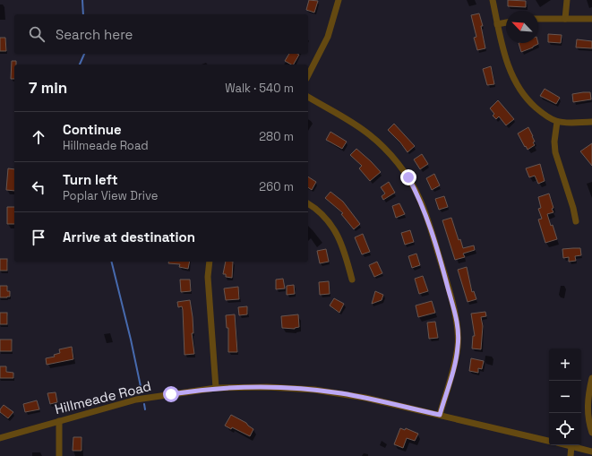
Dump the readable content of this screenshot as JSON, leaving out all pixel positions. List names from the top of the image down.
{
  "streets": {
    "street": ["Hillmeade Road"]
  },
  "north": "top left",
  "page": {
    "search": "Search here",
    "heading": ["7 min", "Walk · 540 m"],
    "list": [
      ["Continue", "Hillmeade Road", "280 m"],
      ["Turn left", "Poplar View Drive", "260 m"],
      "Arrive at destination"
    ],
    "map_buttons": ["+", "−"]
  }
}
